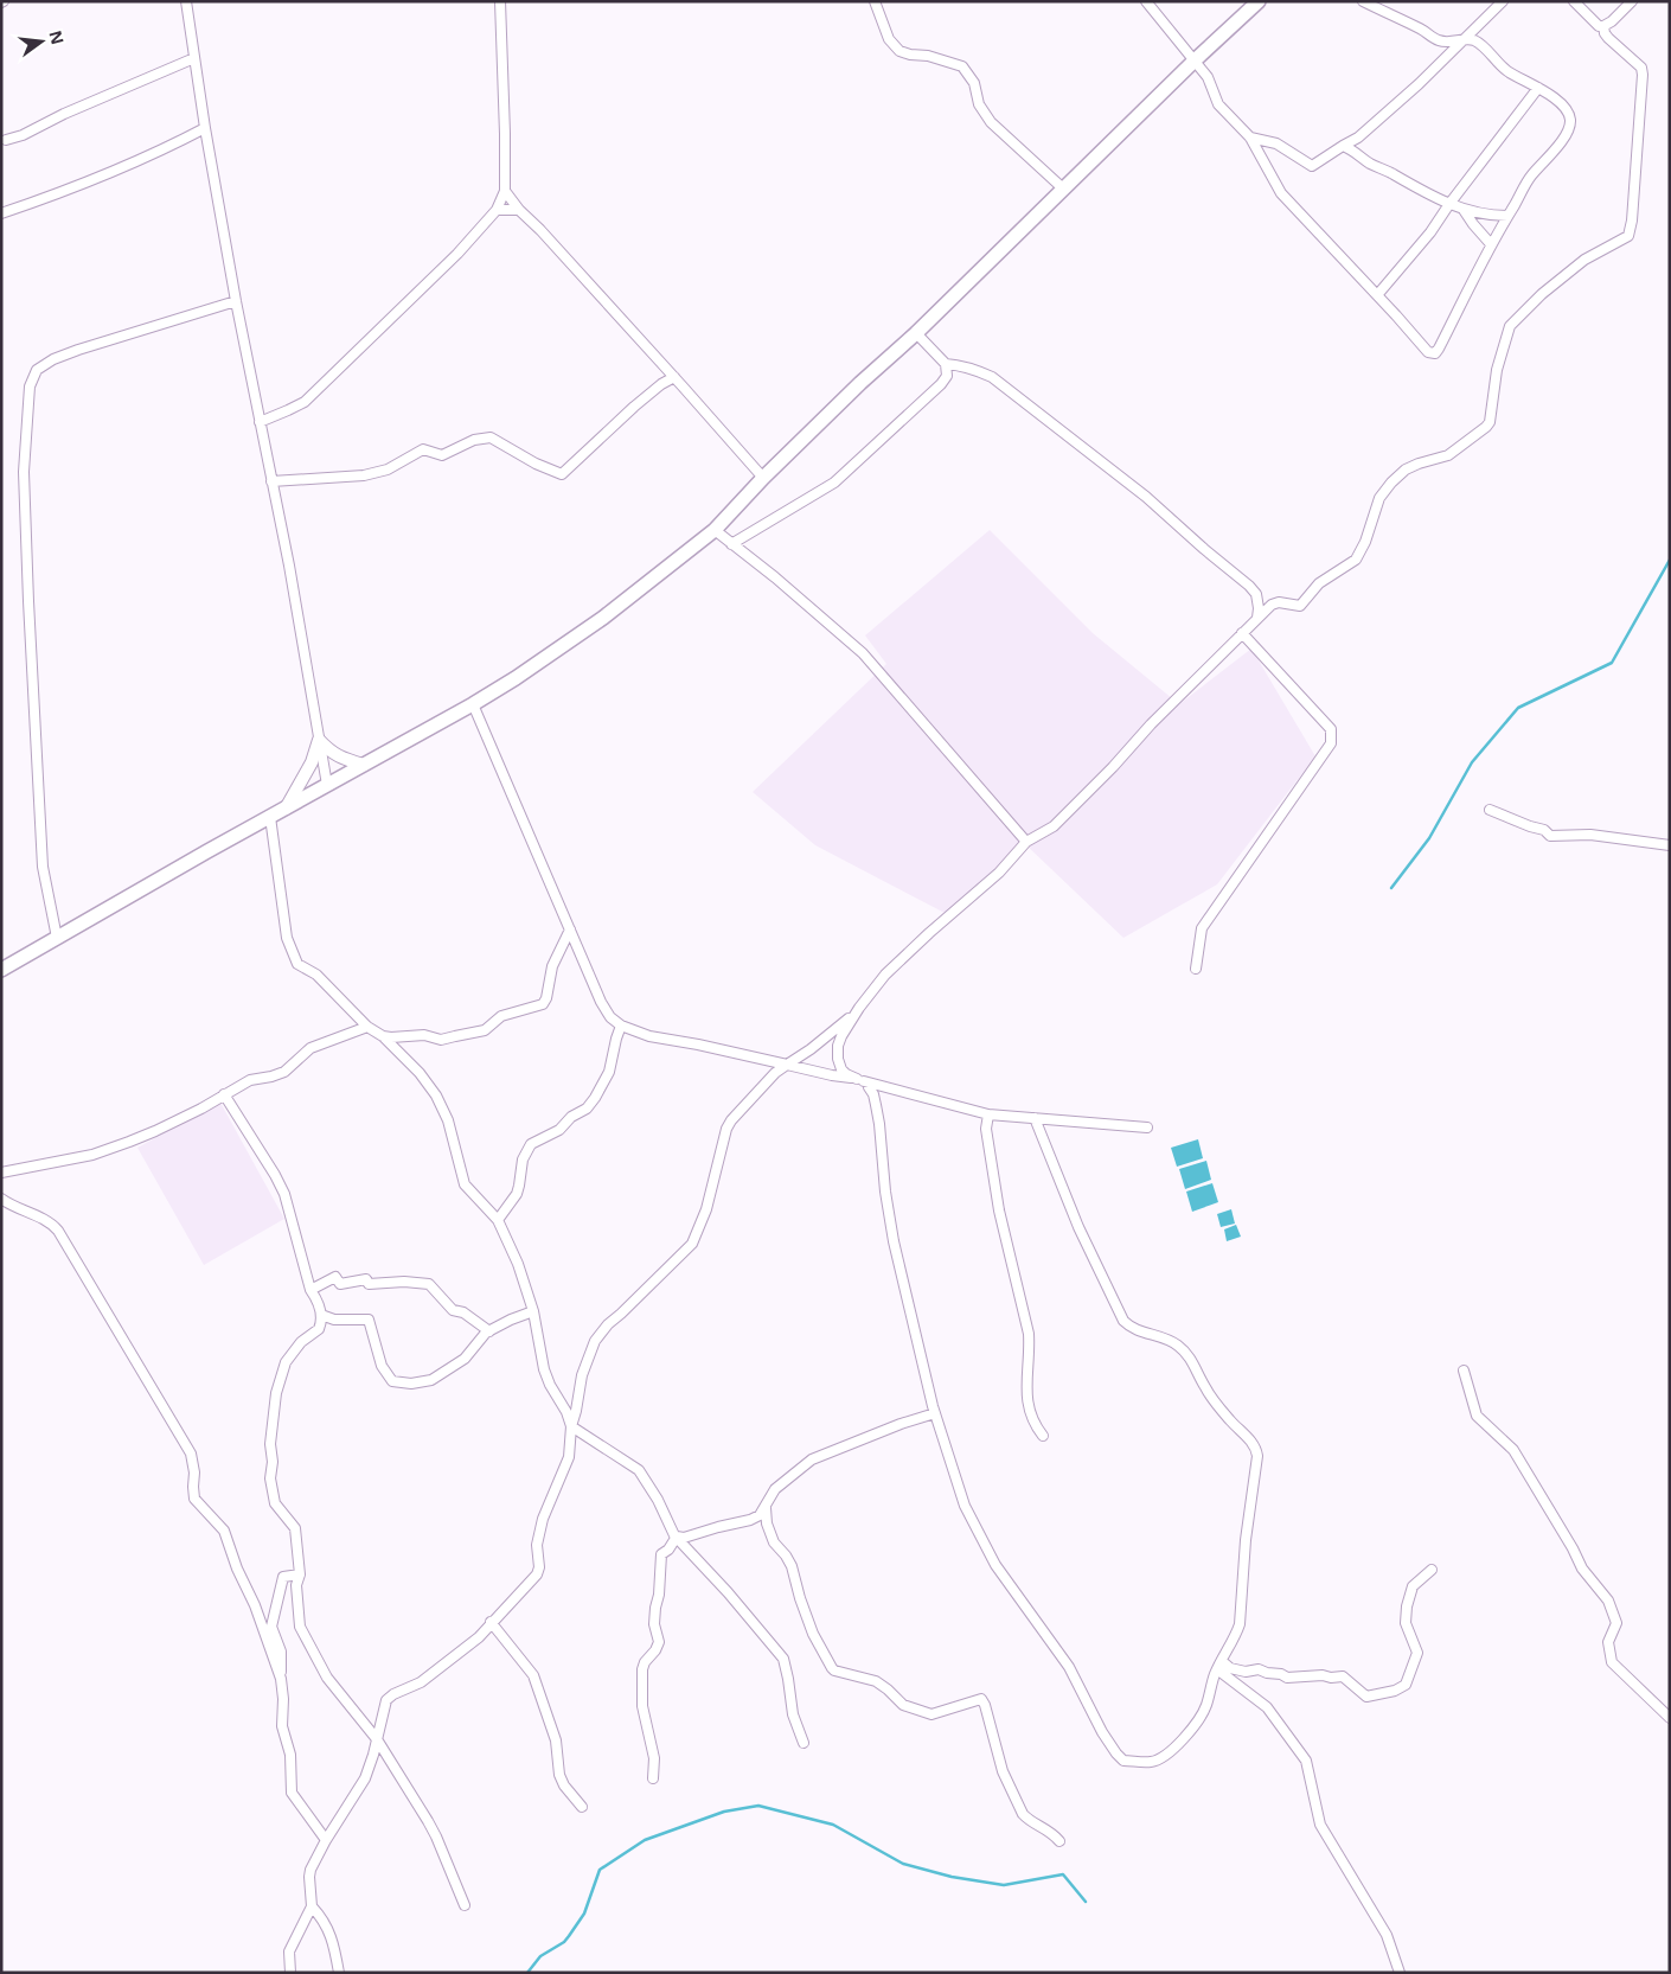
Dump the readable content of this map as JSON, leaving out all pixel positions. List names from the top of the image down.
{
  "north": "right"
}
